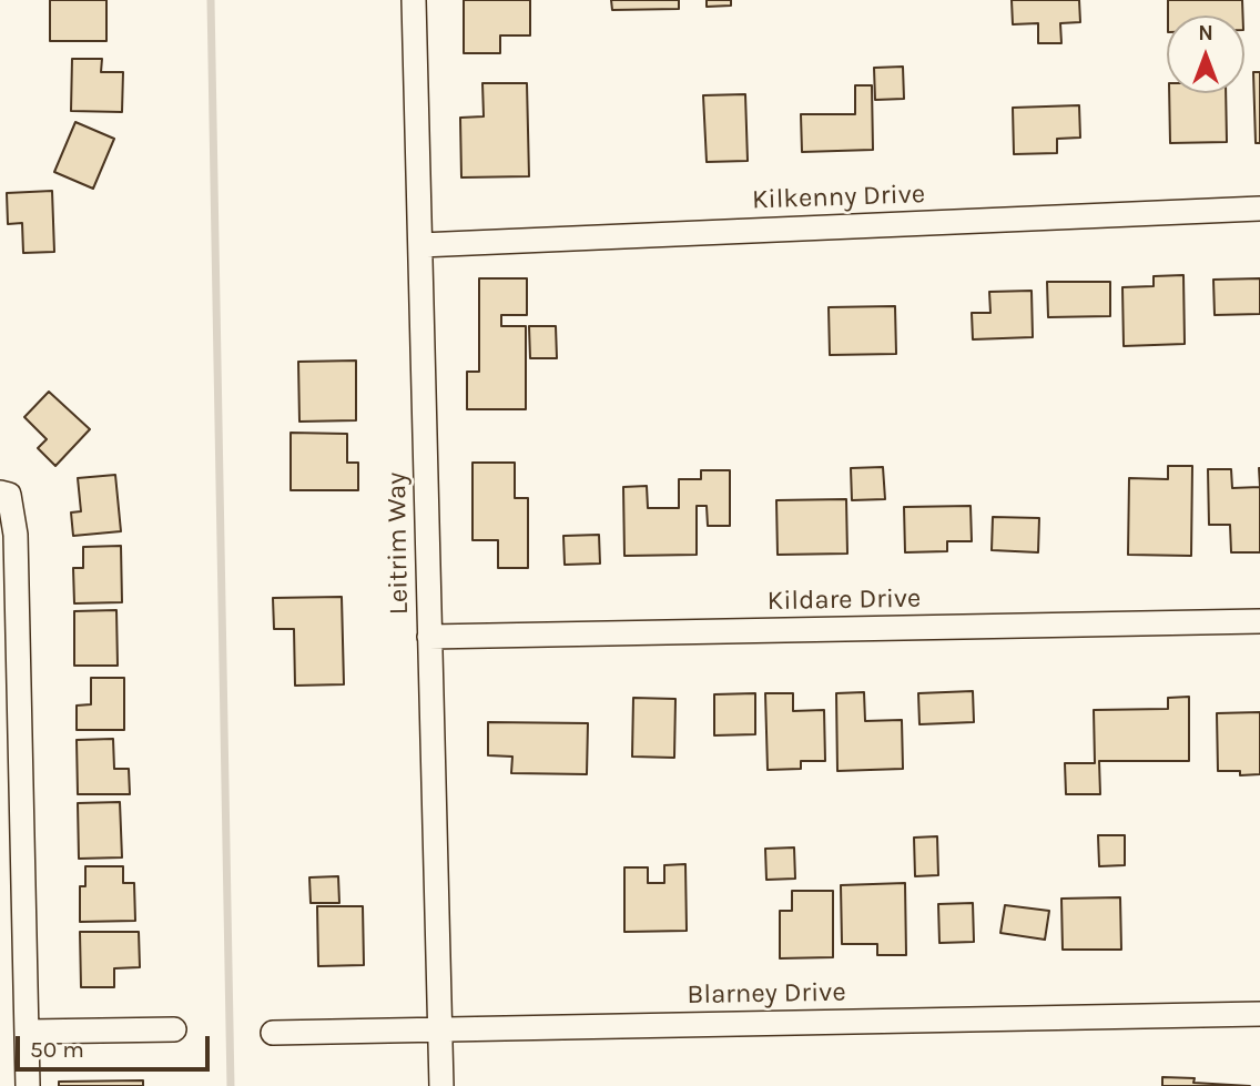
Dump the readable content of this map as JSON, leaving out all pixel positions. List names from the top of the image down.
{
  "streets": {
    "street": [
      "Kilkenny Drive",
      "Leitrim Way",
      "Kildare Drive",
      "Blarney Drive"
    ]
  },
  "crossings": [
    ["Kilkenny Drive", "Leitrim Way"],
    ["Leitrim Way", "Kildare Drive"],
    ["Leitrim Way", "Blarney Drive"]
  ],
  "scale_bar": "50 m",
  "north": "top"
}
